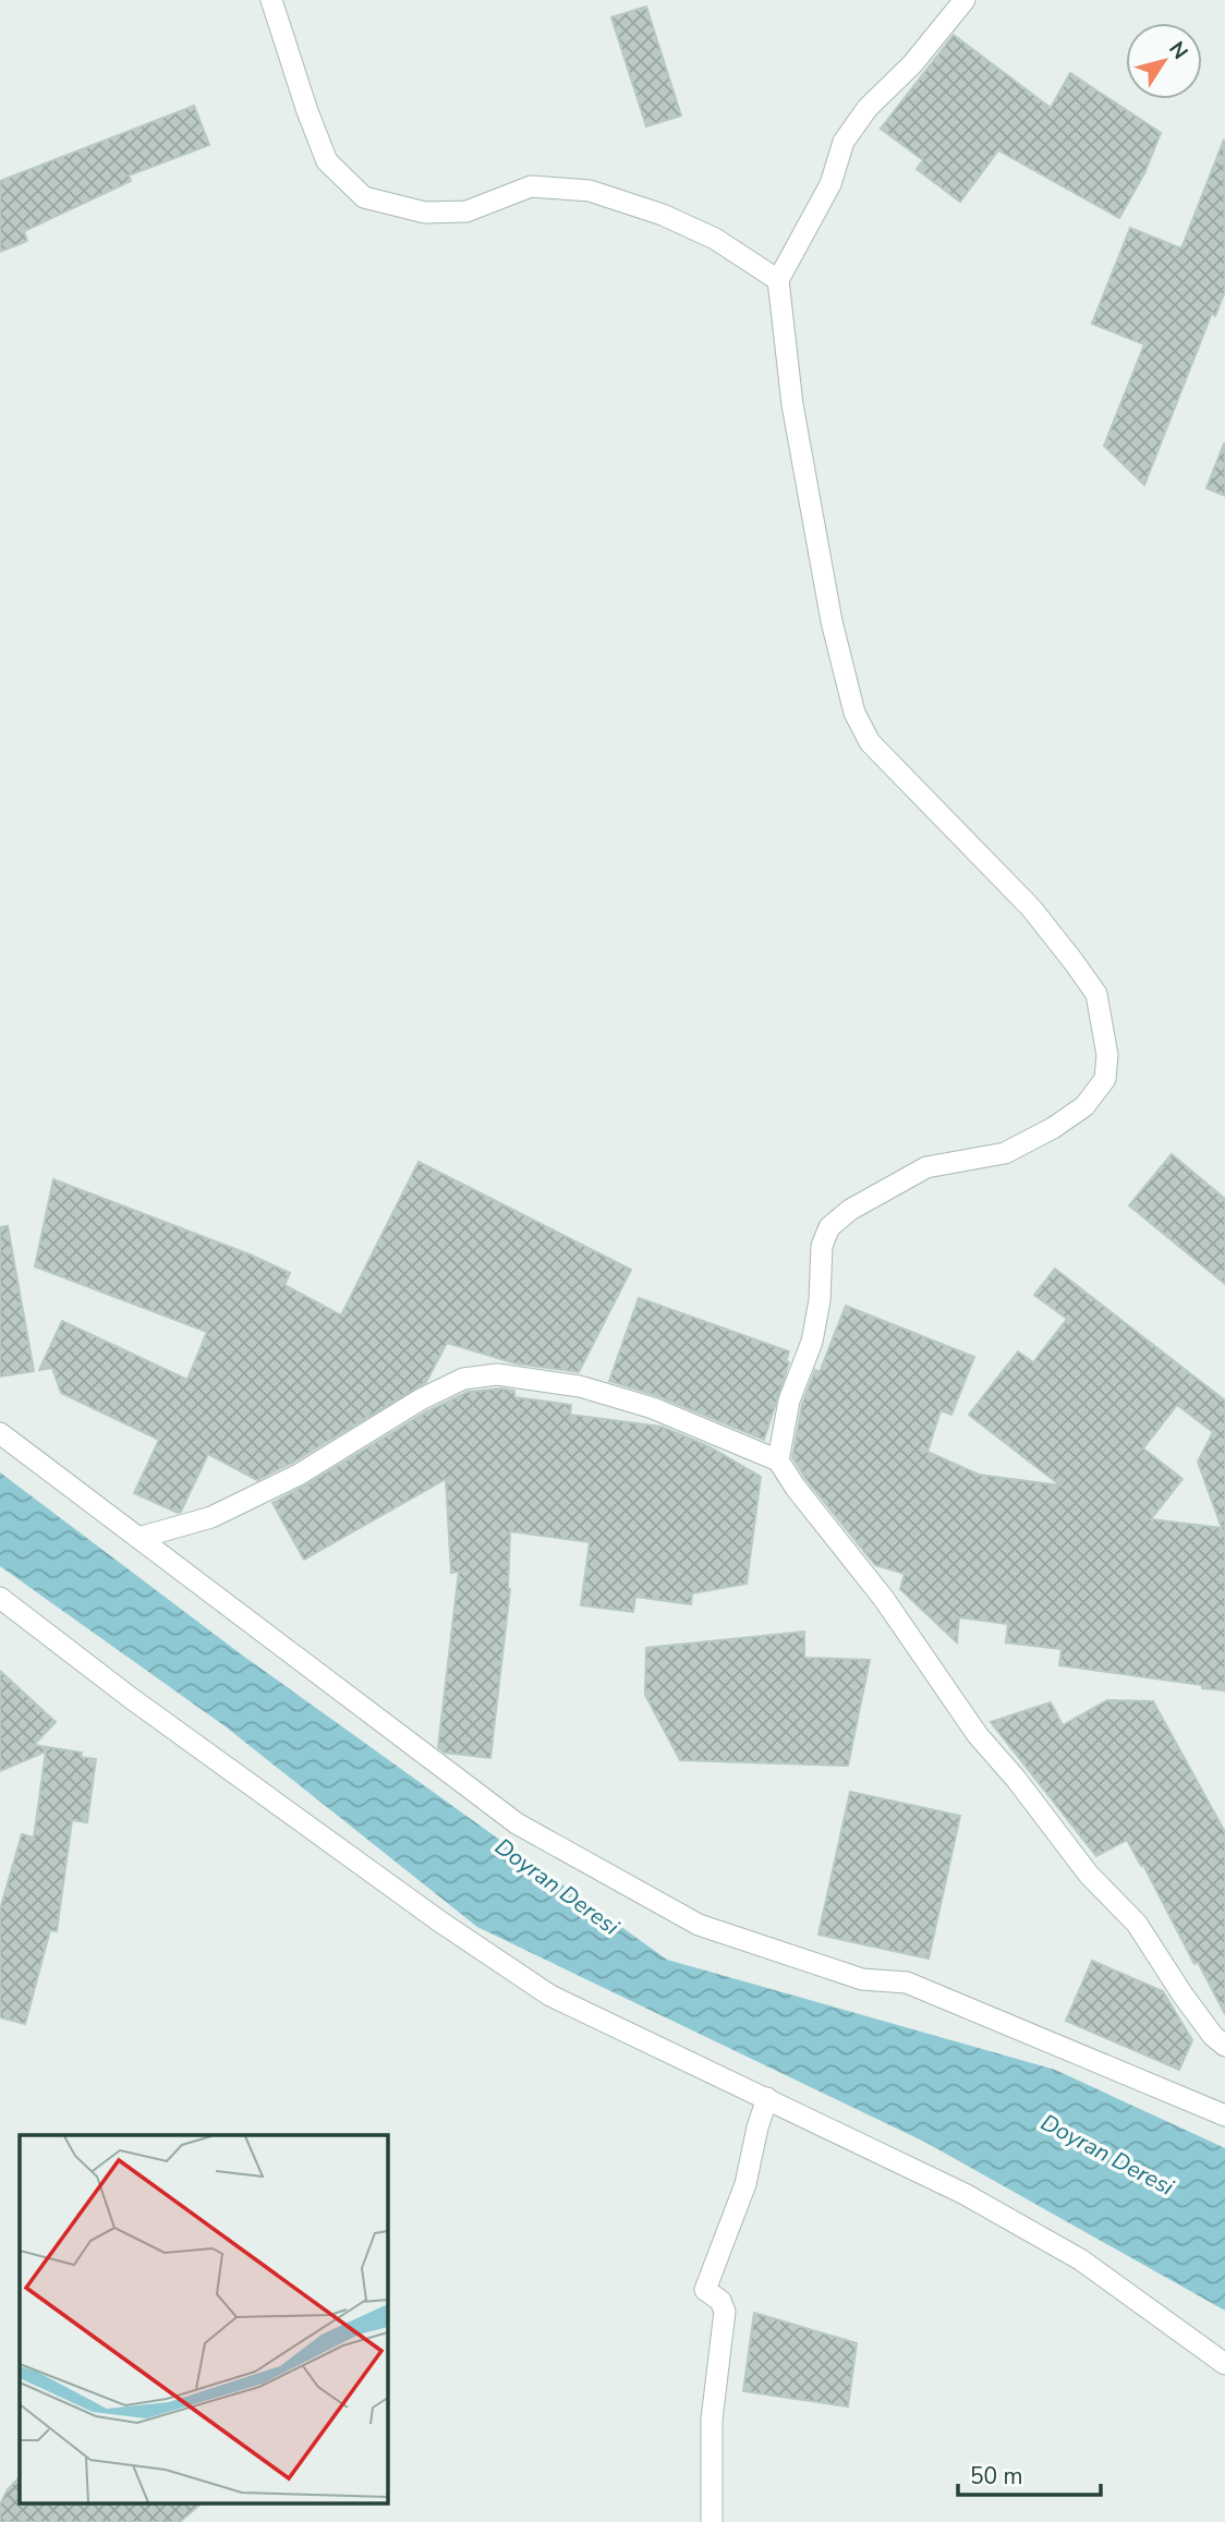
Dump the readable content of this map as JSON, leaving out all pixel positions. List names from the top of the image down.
{
  "water": ["Doyran Deresi"],
  "scale_bar": "50 m",
  "north": "top right"
}
